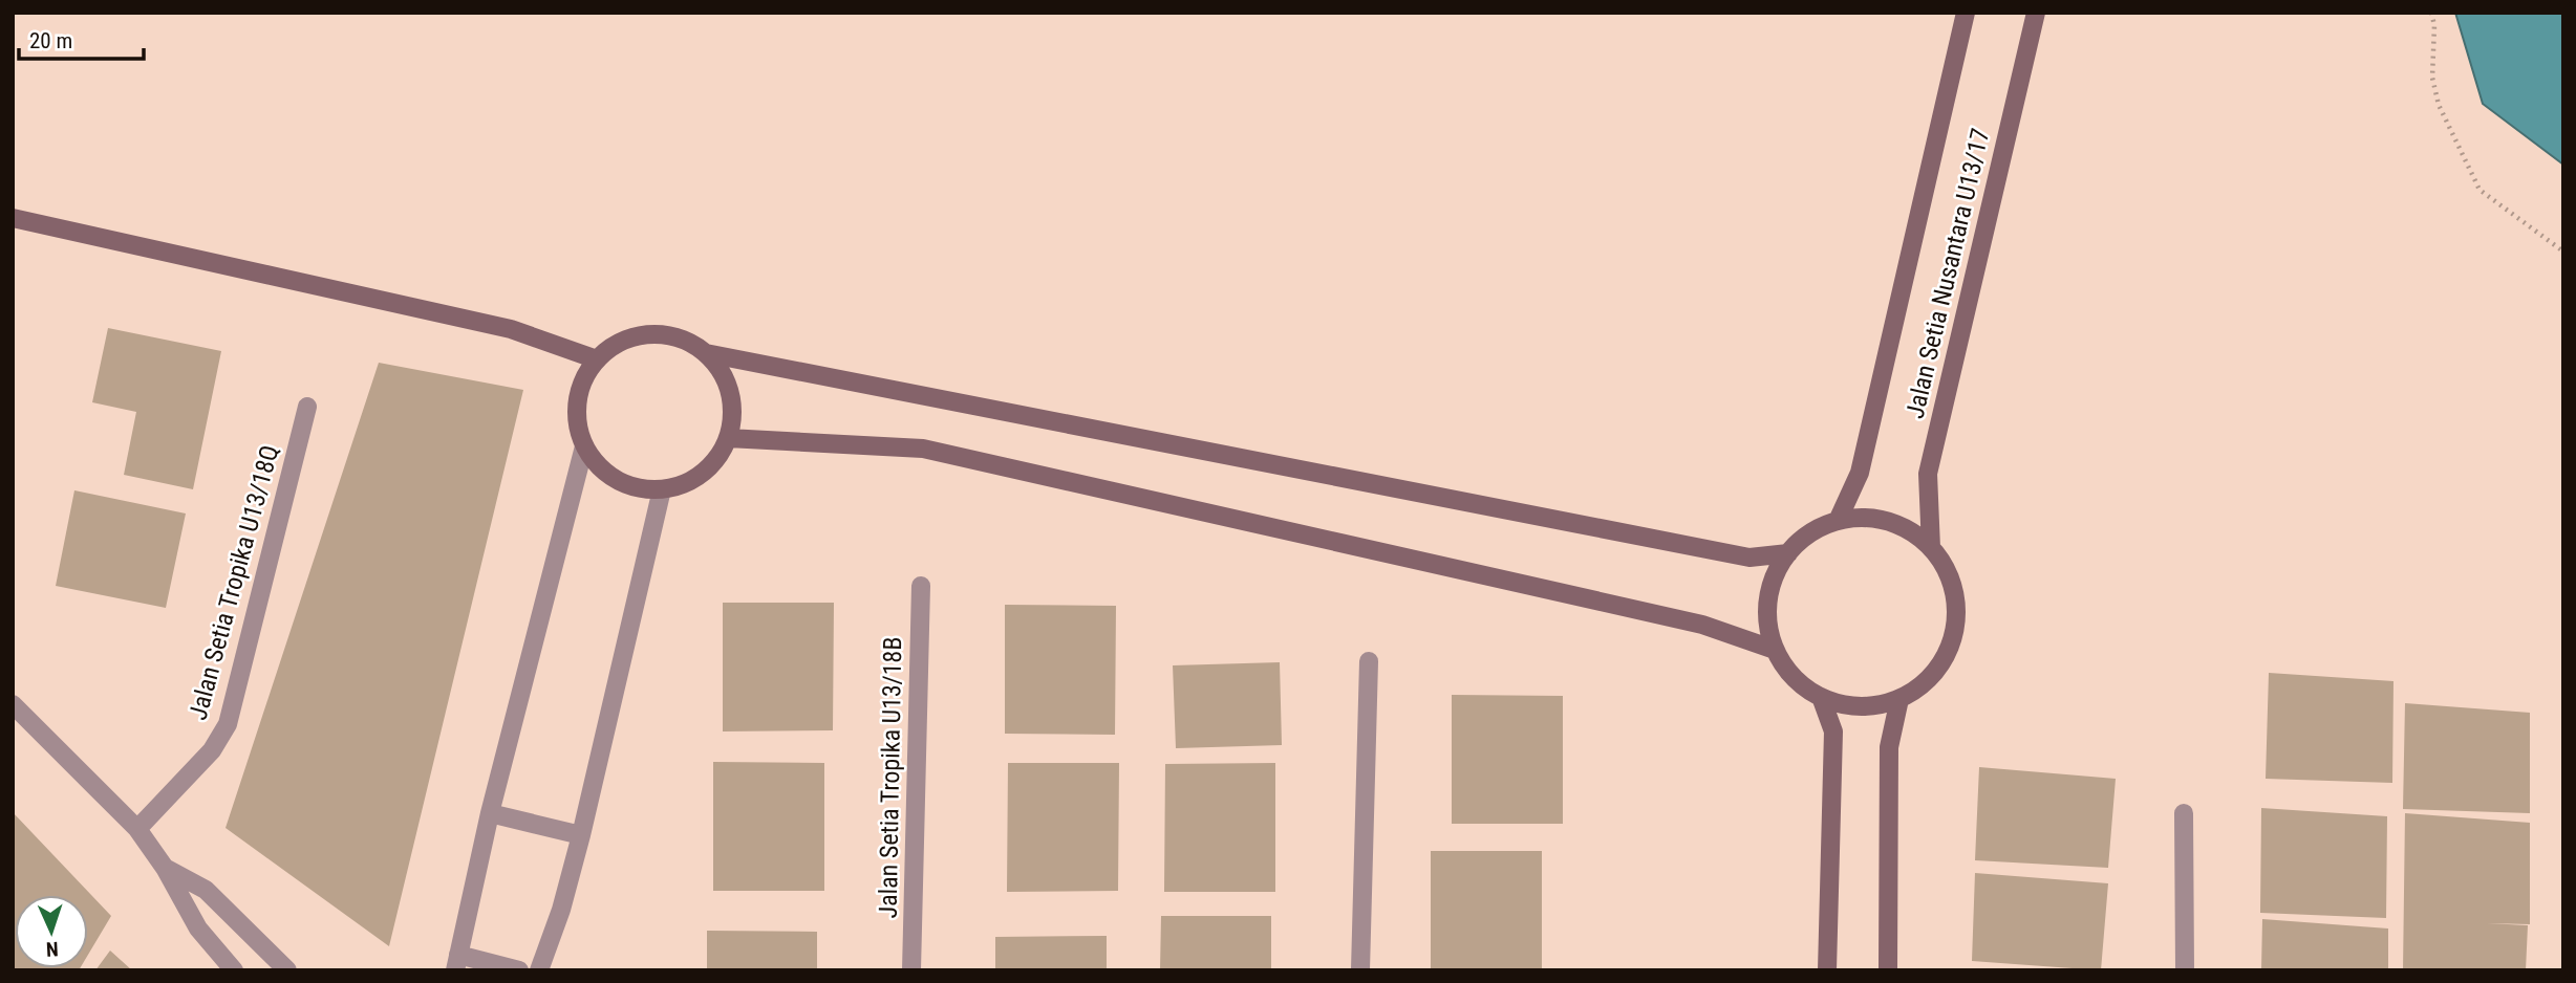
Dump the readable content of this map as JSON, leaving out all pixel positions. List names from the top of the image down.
{
  "streets": {
    "street": ["Jalan Setia Nusantara U13/17", "Jalan Setia Tropika U13/18Q", "Jalan Setia Tropika U13/18B"]
  },
  "scale_bar": "20 m",
  "north": "bottom"
}
